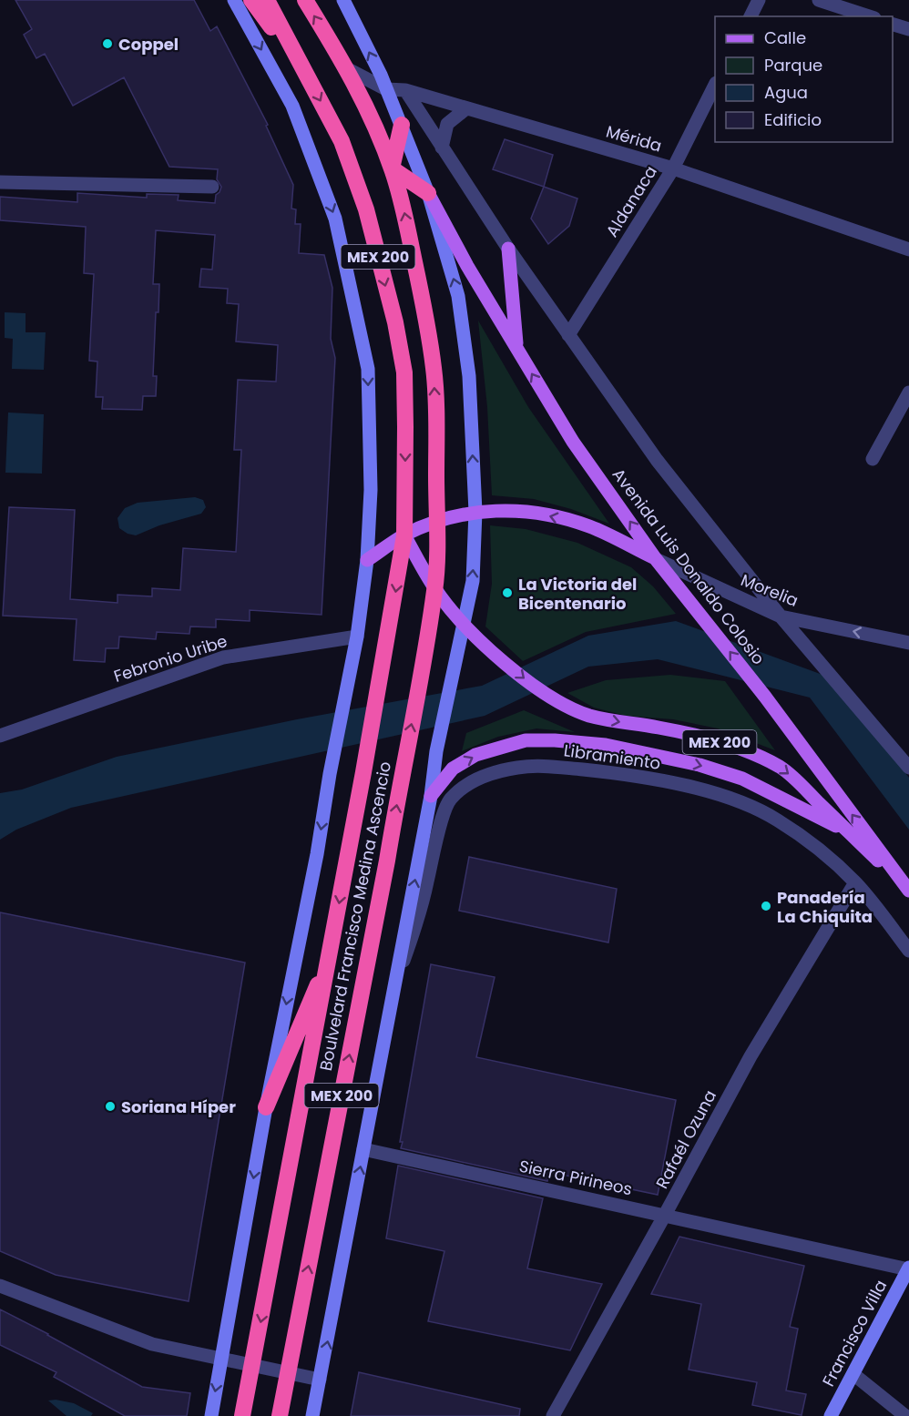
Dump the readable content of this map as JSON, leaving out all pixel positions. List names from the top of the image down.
{
  "streets": {
    "highway": ["MEX 200", "Boulvelard Francisco Medina Ascencio"],
    "main road": ["Avenida Luis Donaldo Colosio"],
    "street": [
      "Mérida",
      "Aldanaca",
      "Morelia",
      "Febronio Uribe",
      "Libramiento",
      "Rafaél Ozuna",
      "Sierra Pirineos",
      "Francisco Villa"
    ]
  },
  "crossings": [
    ["Mérida", "Aldanaca"],
    ["Mérida", "MEX 200"],
    ["MEX 200", "Avenida Luis Donaldo Colosio"],
    ["MEX 200", "Boulvelard Francisco Medina Ascencio"],
    ["Avenida Luis Donaldo Colosio", "Morelia"],
    ["Libramiento", "Rafaél Ozuna"],
    ["Rafaél Ozuna", "Sierra Pirineos"],
    ["Sierra Pirineos", "Francisco Villa"]
  ],
  "one_way": ["Morelia"],
  "places": [
    "Coppel",
    "La Victoria del Bicentenario",
    "Panadería La Chiquita",
    "Soriana Híper"
  ],
  "legend": [
    "Calle",
    "Parque",
    "Agua",
    "Edificio"
  ]
}
